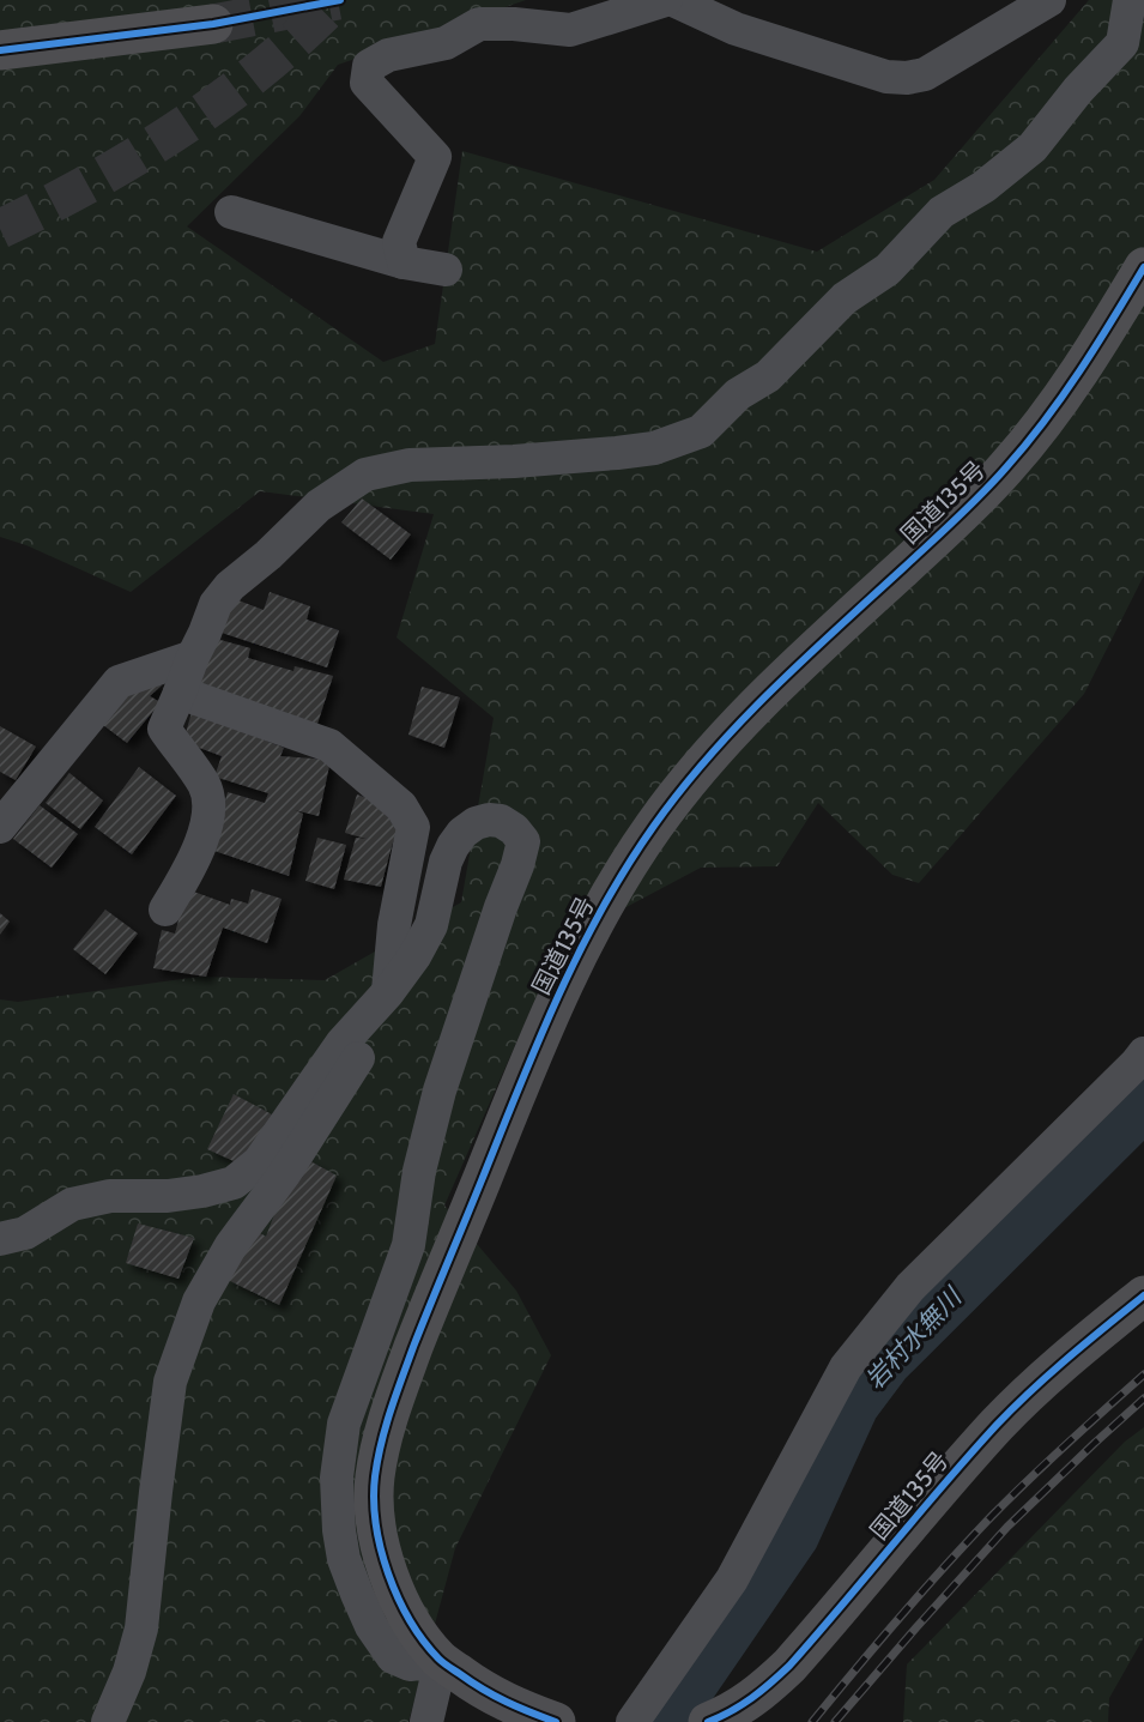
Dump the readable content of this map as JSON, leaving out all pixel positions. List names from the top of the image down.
{
  "streets": {
    "highway": ["国道135号"]
  },
  "water": ["岩村水無川"]
}
